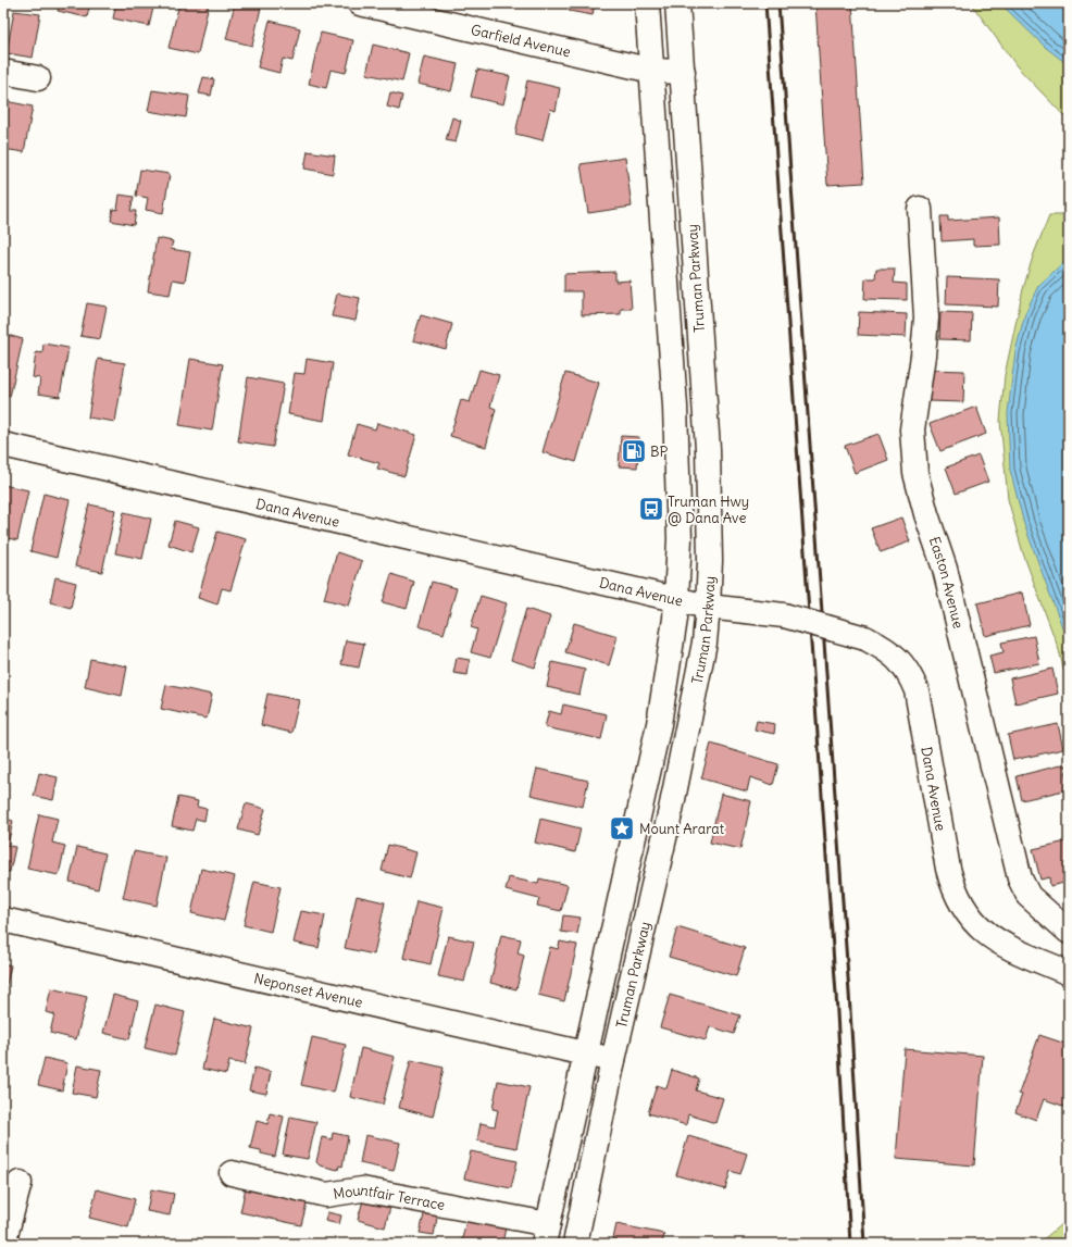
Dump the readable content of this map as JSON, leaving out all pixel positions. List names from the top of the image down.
{
  "streets": {
    "street": [
      "Garfield Avenue",
      "Truman Parkway",
      "Dana Avenue",
      "Easton Avenue",
      "Neponset Avenue",
      "Mountfair Terrace"
    ]
  },
  "crossings": [
    ["Garfield Avenue", "Truman Parkway"],
    ["Truman Parkway", "Dana Avenue"],
    ["Truman Parkway", "Neponset Avenue"],
    ["Truman Parkway", "Mountfair Terrace"]
  ],
  "places": {
    "fuel station": ["BP"],
    "bus stop": ["Truman Hwy @ Dana Ave"],
    "place": ["Mount Ararat"]
  }
}
